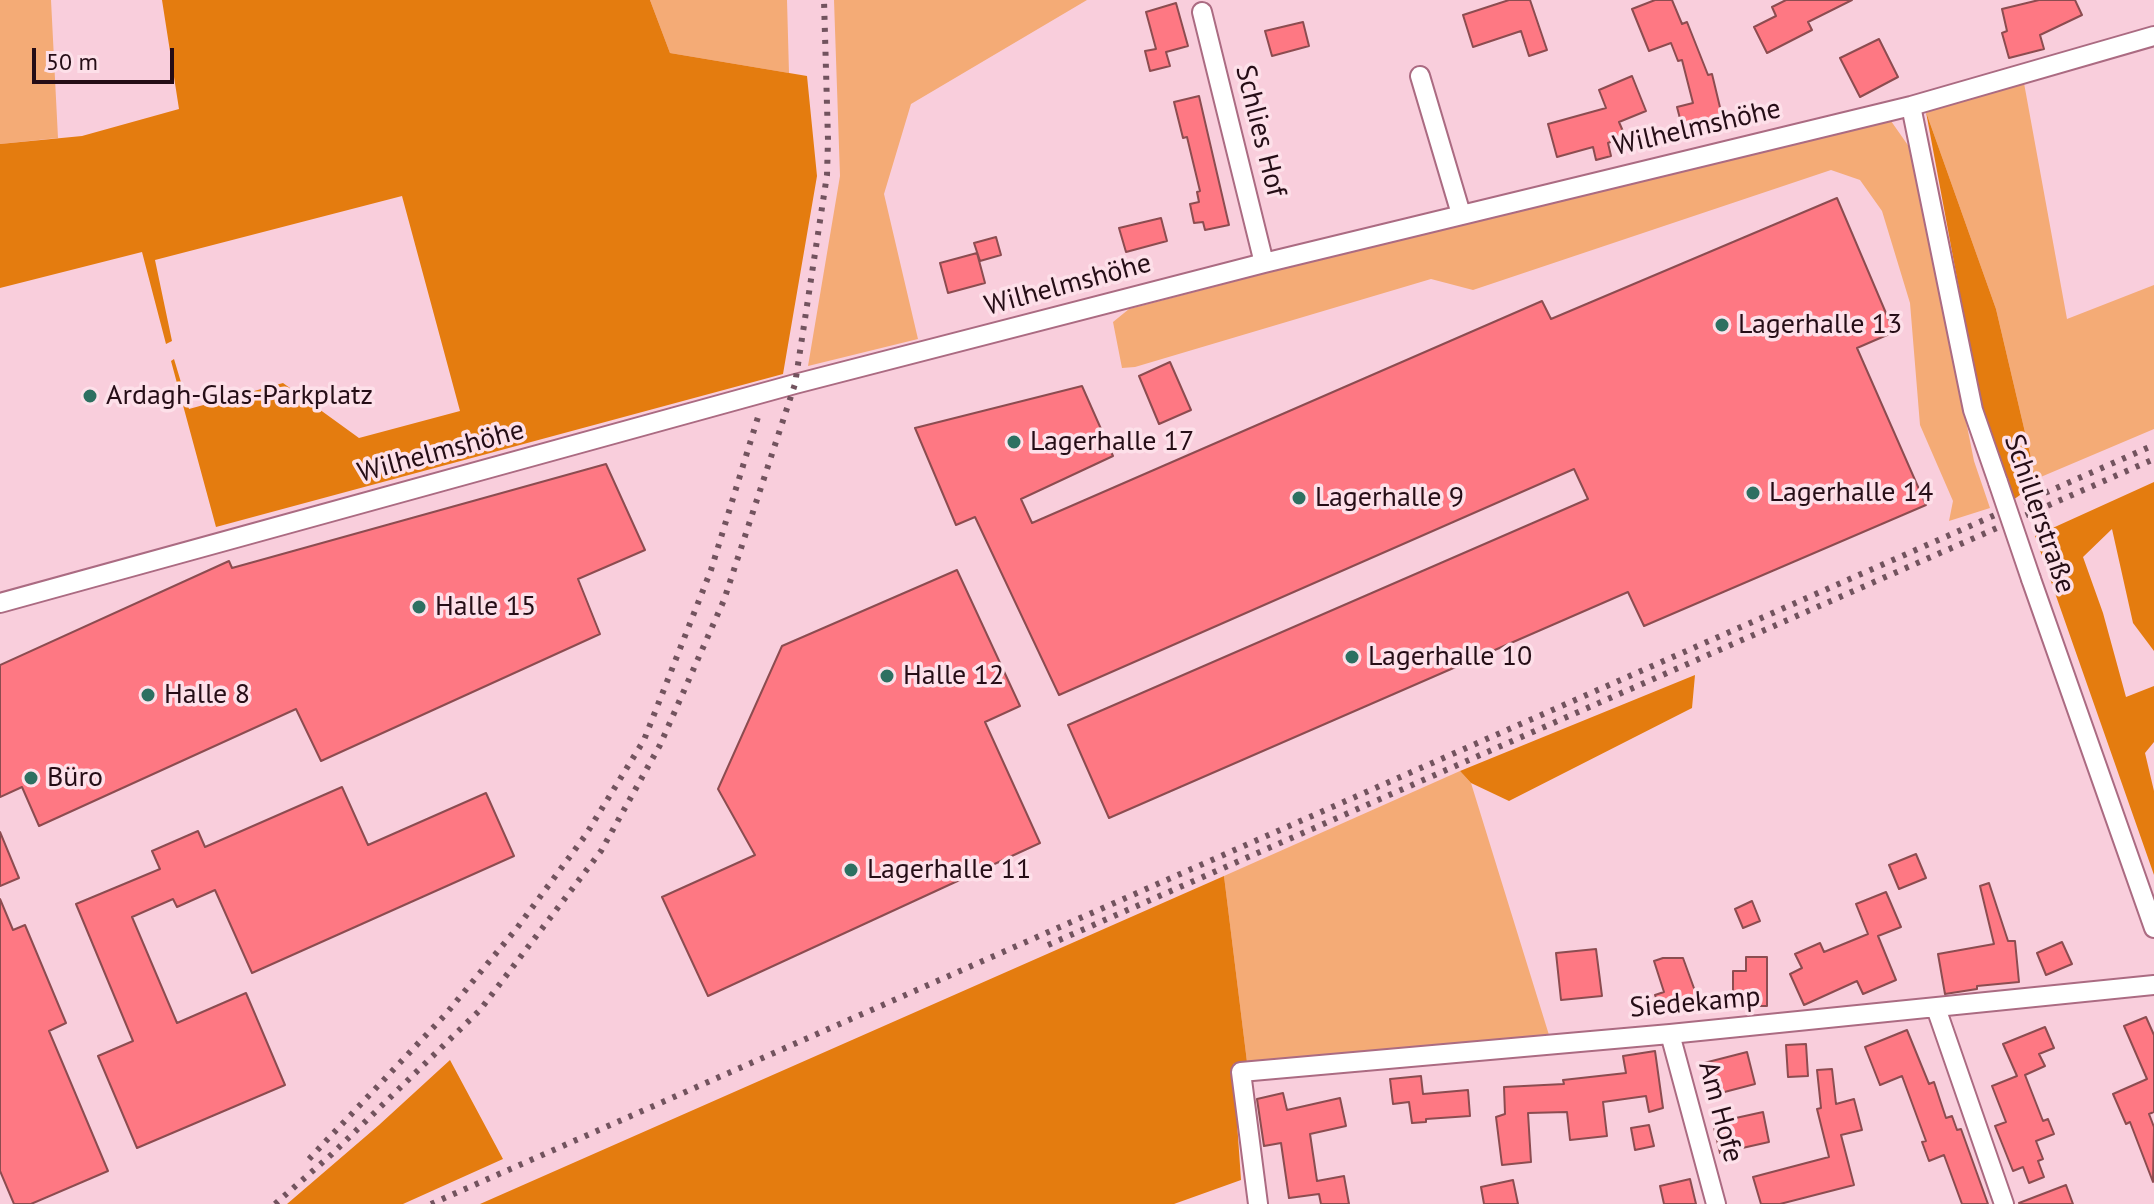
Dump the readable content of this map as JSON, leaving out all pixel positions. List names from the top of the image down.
{
  "streets": {
    "street": [
      "Wilhelmshöhe",
      "Schlies Hof",
      "Schillerstraße",
      "Siedekamp",
      "Am Hofe"
    ]
  },
  "crossings": [
    ["Wilhelmshöhe", "Schlies Hof"],
    ["Wilhelmshöhe", "Schillerstraße"],
    ["Siedekamp", "Am Hofe"]
  ],
  "places": [
    "Lagerhalle 13",
    "Ardagh-Glas-Parkplatz",
    "Lagerhalle 17",
    "Lagerhalle 14",
    "Lagerhalle 9",
    "Halle 15",
    "Lagerhalle 10",
    "Halle 12",
    "Halle 8",
    "Büro",
    "Lagerhalle 11"
  ],
  "scale_bar": "50 m"
}
